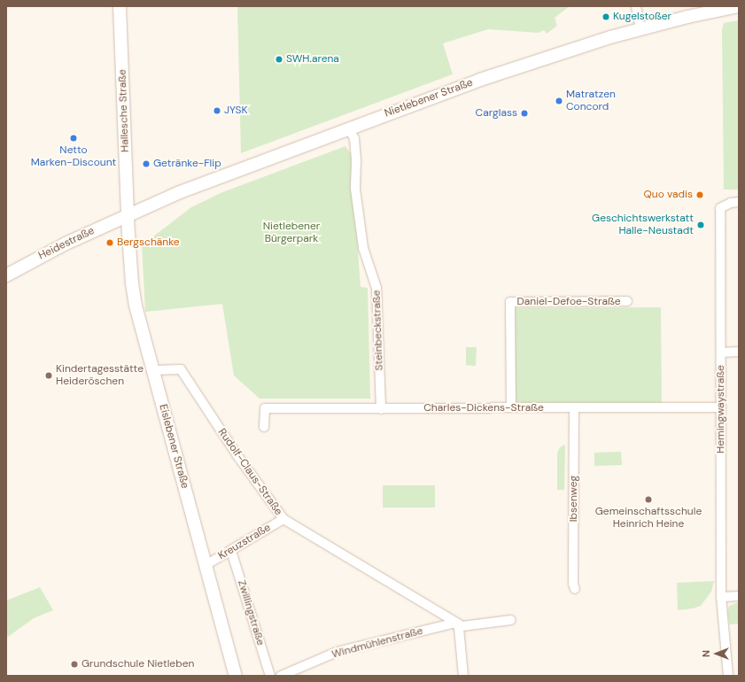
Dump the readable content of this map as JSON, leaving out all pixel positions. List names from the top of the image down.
{
  "streets": {
    "main road": [
      "Nietlebener Straße",
      "Hallesche Straße",
      "Heidestraße",
      "Eislebener Straße"
    ],
    "street": [
      "Daniel-Defoe-Straße",
      "Steinbeckstraße",
      "Charles-Dickens-Straße",
      "Hemingwaystraße",
      "Rudolf-Claus-Straße",
      "Ibsenweg",
      "Kreuzstraße",
      "Zwillingstraße",
      "Windmühlenstraße"
    ]
  },
  "crossings": [
    ["Nietlebener Straße", "Hallesche Straße"],
    ["Nietlebener Straße", "Heidestraße"],
    ["Nietlebener Straße", "Steinbeckstraße"],
    ["Nietlebener Straße", "Eislebener Straße"],
    ["Hallesche Straße", "Heidestraße"],
    ["Hallesche Straße", "Eislebener Straße"],
    ["Heidestraße", "Eislebener Straße"],
    ["Daniel-Defoe-Straße", "Charles-Dickens-Straße"],
    ["Steinbeckstraße", "Charles-Dickens-Straße"],
    ["Charles-Dickens-Straße", "Hemingwaystraße"],
    ["Charles-Dickens-Straße", "Ibsenweg"],
    ["Eislebener Straße", "Rudolf-Claus-Straße"],
    ["Eislebener Straße", "Kreuzstraße"],
    ["Rudolf-Claus-Straße", "Kreuzstraße"],
    ["Rudolf-Claus-Straße", "Windmühlenstraße"],
    ["Kreuzstraße", "Zwillingstraße"]
  ],
  "parks": ["Nietlebener Bürgerpark"],
  "places": [
    "Kugelstoßer",
    "SWH.arena",
    "Matratzen Concord",
    "JYSK",
    "Carglass",
    "Netto Marken-Discount",
    "Getränke-Flip",
    "Quo vadis",
    "Geschichtswerkstatt Halle-Neustadt",
    "Bergschänke",
    "Kindertagesstätte Heideröschen",
    "Gemeinschaftsschule Heinrich Heine",
    "Grundschule Nietleben"
  ],
  "north": "left"
}
